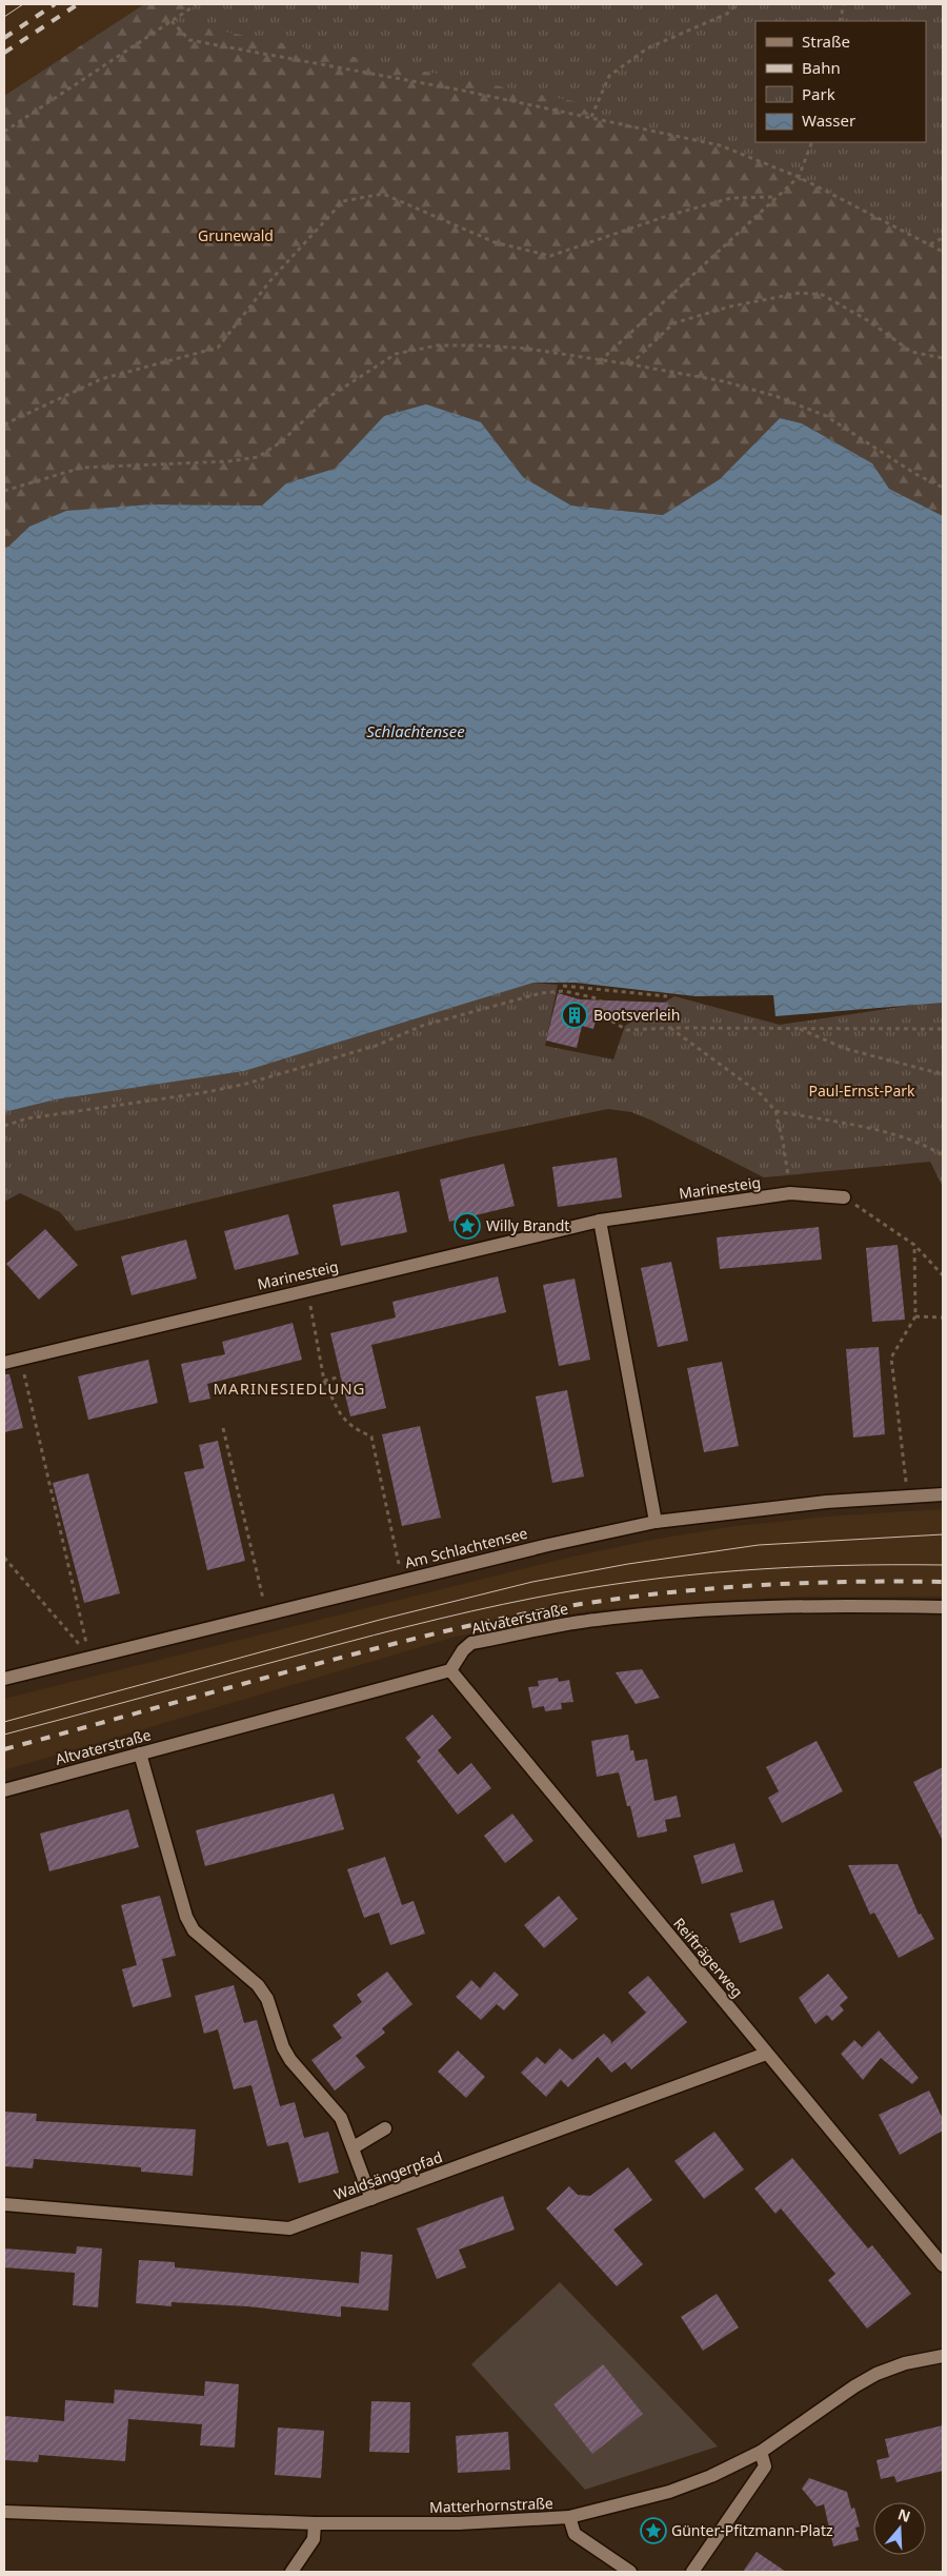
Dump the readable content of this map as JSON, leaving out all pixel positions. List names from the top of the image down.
{
  "streets": {
    "street": [
      "Marinesteig",
      "Am Schlachtensee",
      "Altvaterstraße",
      "Reifträgerweg",
      "Waldsängerpfad",
      "Matterhornstraße"
    ]
  },
  "crossings": [
    ["Altvaterstraße", "Reifträgerweg"],
    ["Reifträgerweg", "Waldsängerpfad"]
  ],
  "districts": ["MARINESIEDLUNG"],
  "water": ["Schlachtensee"],
  "parks": ["Grunewald", "Paul-Ernst-Park"],
  "places": {
    "building": ["Bootsverleih"],
    "place": ["Willy Brandt", "Günter-Pfitzmann-Platz"]
  },
  "legend": [
    "Straße",
    "Bahn",
    "Park",
    "Wasser"
  ],
  "north": "top"
}
